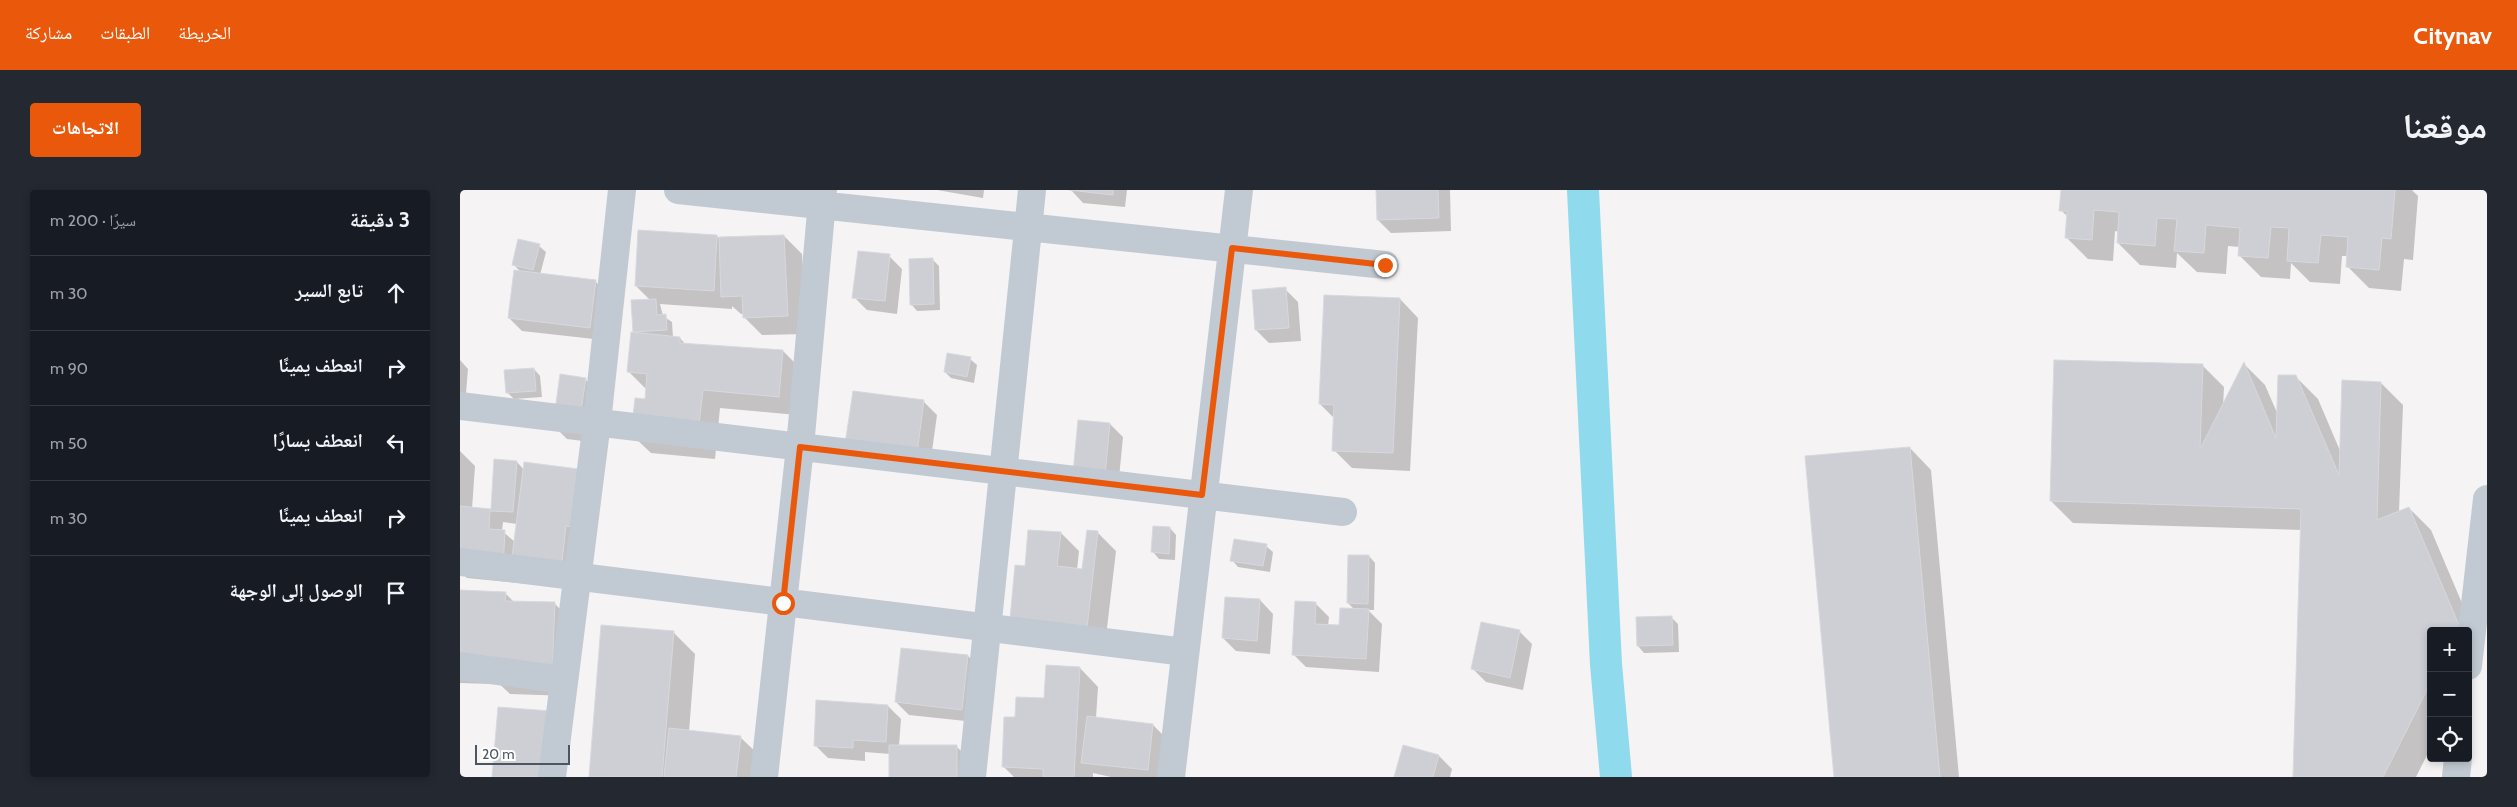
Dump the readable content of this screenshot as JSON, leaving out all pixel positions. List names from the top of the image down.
{
  "scale_bar": "20 m",
  "page": {
    "header": "Citynav",
    "nav": ["الخريطة", "الطبقات", "مشاركة"],
    "title": "موقعنا",
    "buttons": "الاتجاهات",
    "heading": ["3 دقيقة", "سيرًا · 200 m"],
    "list": [
      ["تابع السير", "30 m"],
      ["انعطف يمينًا", "90 m"],
      ["انعطف يسارًا", "50 m"],
      ["انعطف يمينًا", "30 m"],
      "الوصول إلى الوجهة"
    ],
    "map_buttons": ["+", "−"],
    "scale": "20 m"
  }
}
